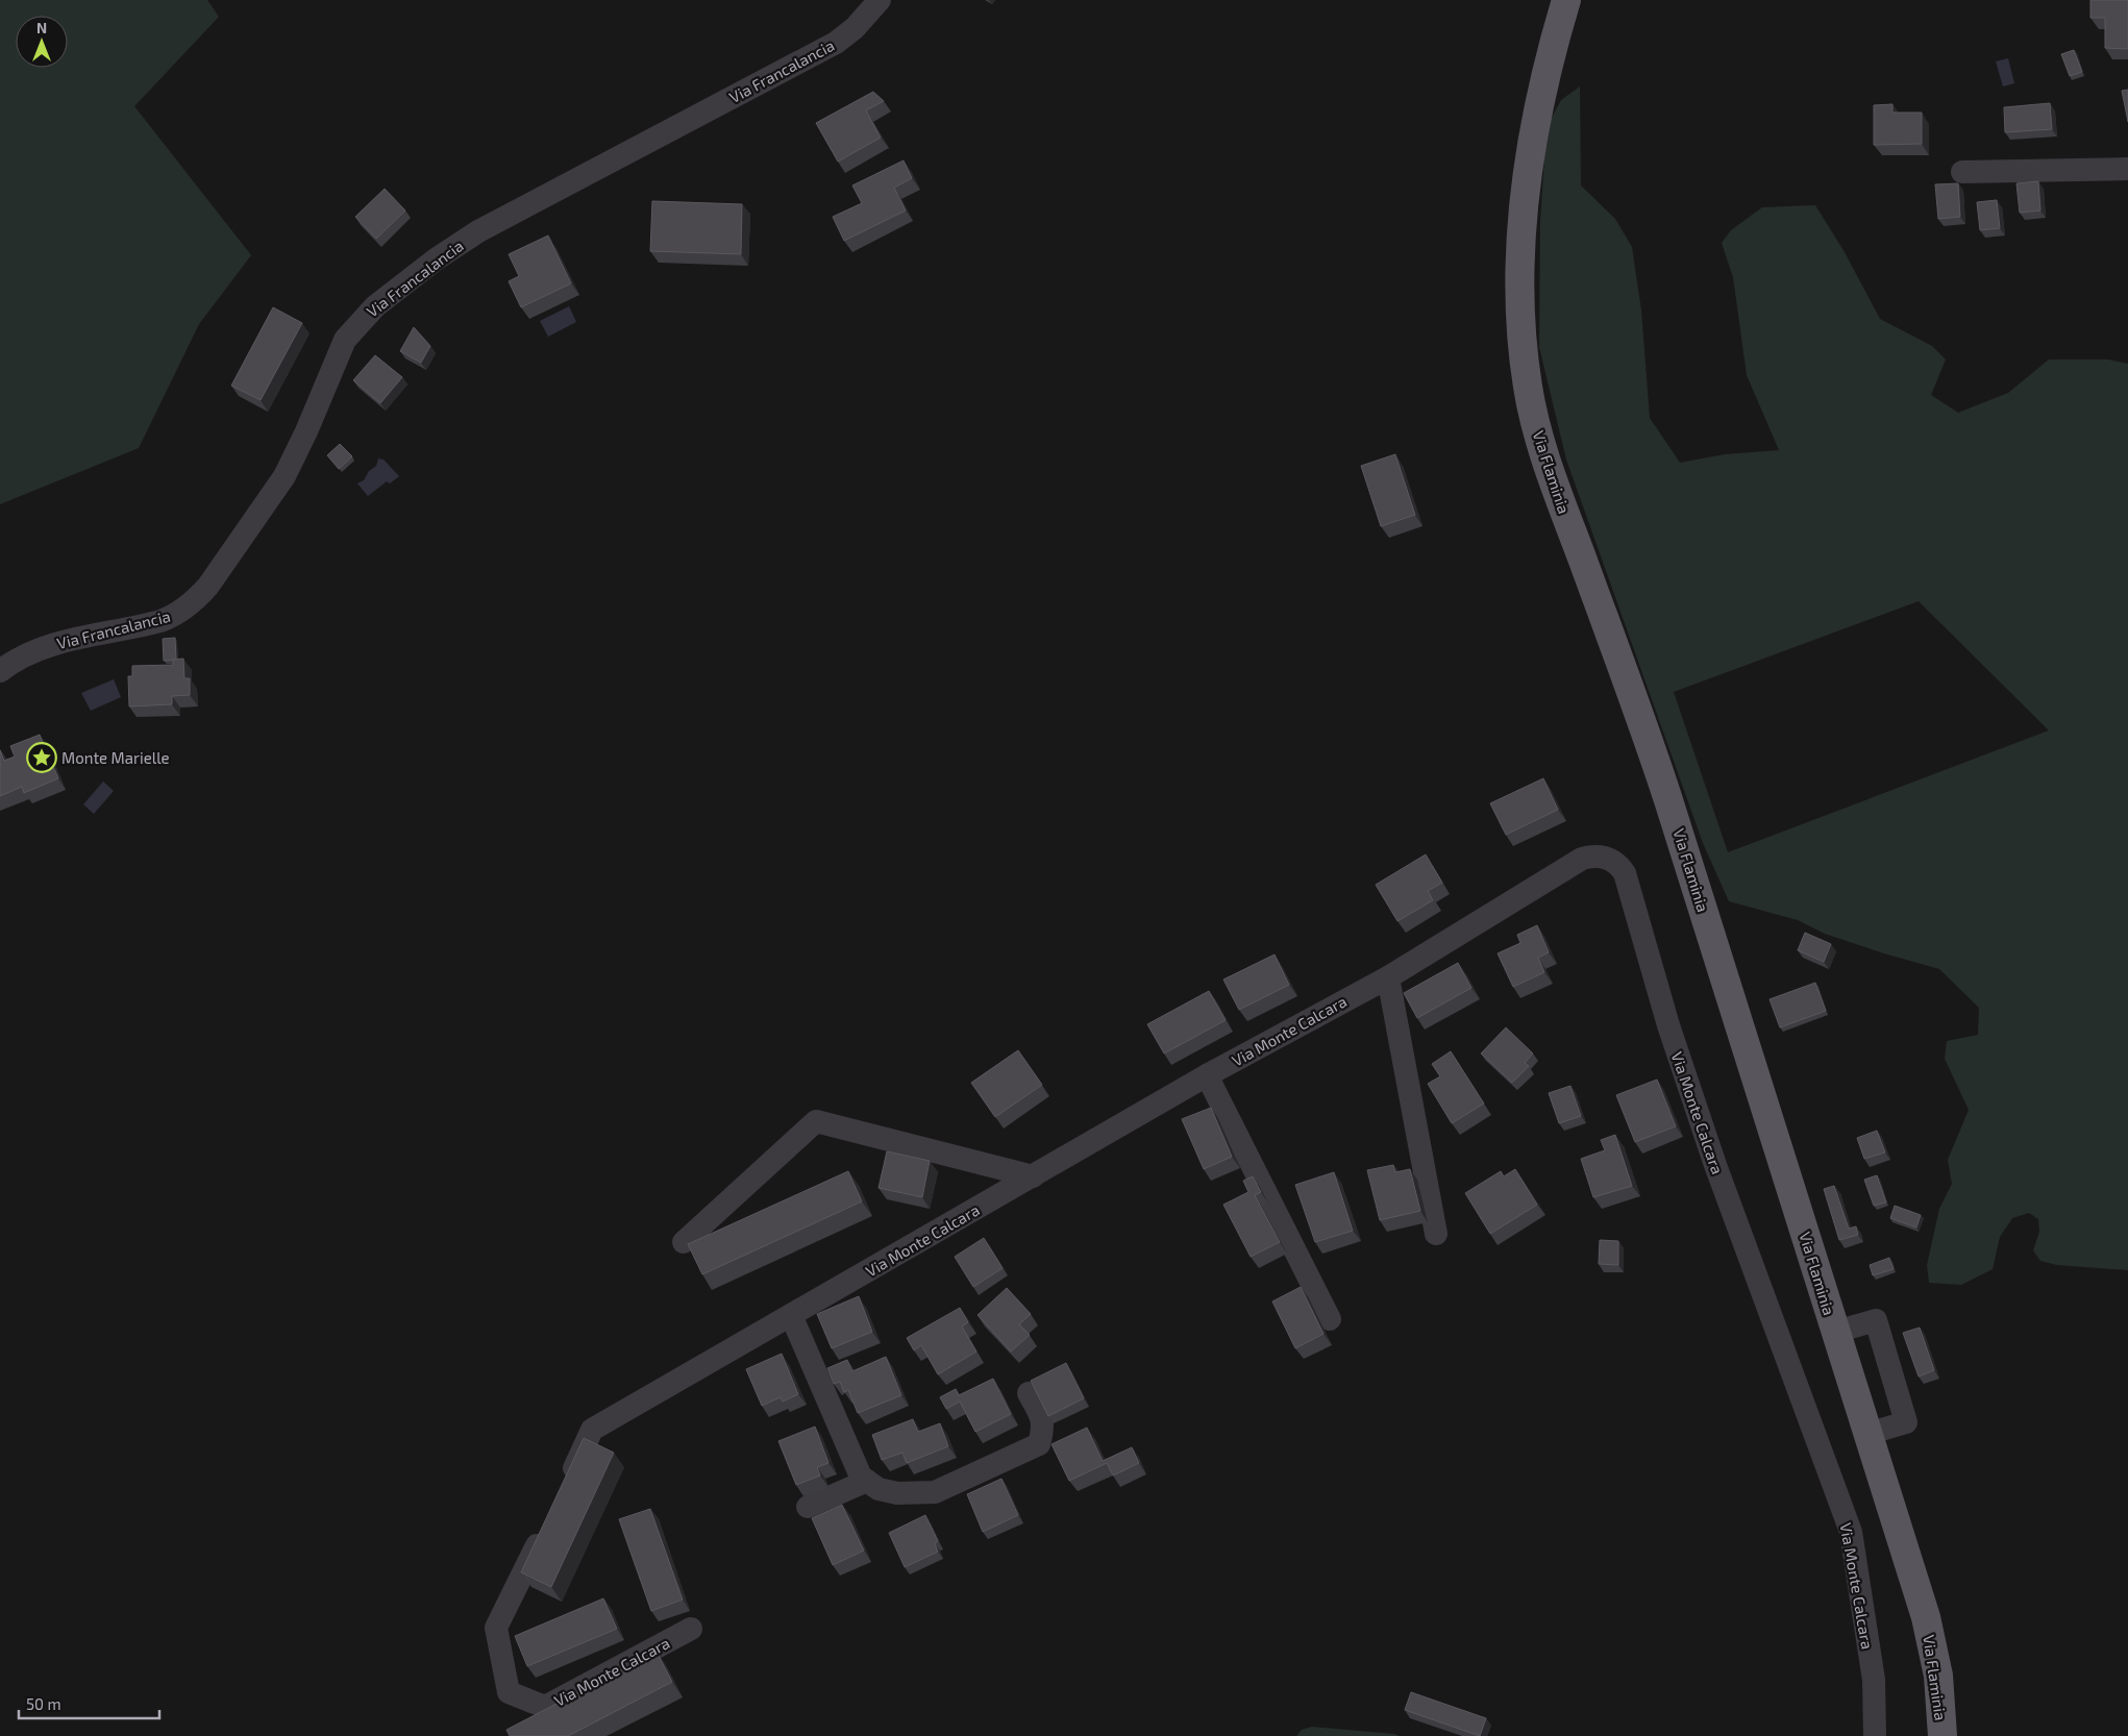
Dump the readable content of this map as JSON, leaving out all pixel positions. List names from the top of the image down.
{
  "streets": {
    "main road": ["Via Flaminia"],
    "street": ["Via Francalancia", "Via Monte Calcara"]
  },
  "places": {
    "place": ["Monte Marielle"]
  },
  "scale_bar": "50 m",
  "north": "top"
}
